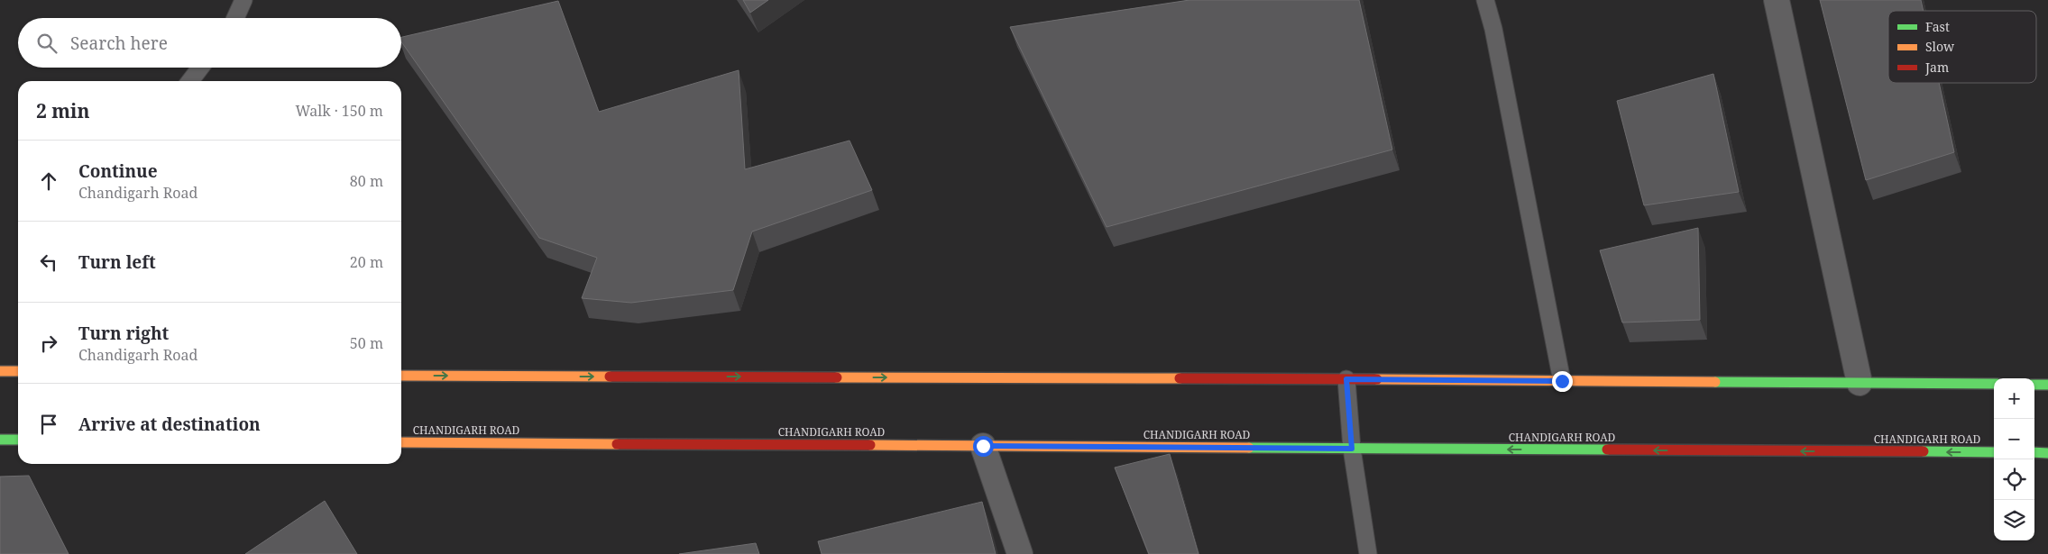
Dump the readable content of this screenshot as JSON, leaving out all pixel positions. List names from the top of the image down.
{
  "streets": {
    "main road": ["CHANDIGARH ROAD"]
  },
  "legend": ["Fast", "Slow", "Jam"],
  "page": {
    "search": "Search here",
    "heading": ["2 min", "Walk · 150 m"],
    "list": [
      ["Continue", "Chandigarh Road", "80 m"],
      ["Turn left", "20 m"],
      ["Turn right", "Chandigarh Road", "50 m"],
      "Arrive at destination"
    ],
    "map_buttons": ["+", "−"]
  }
}
